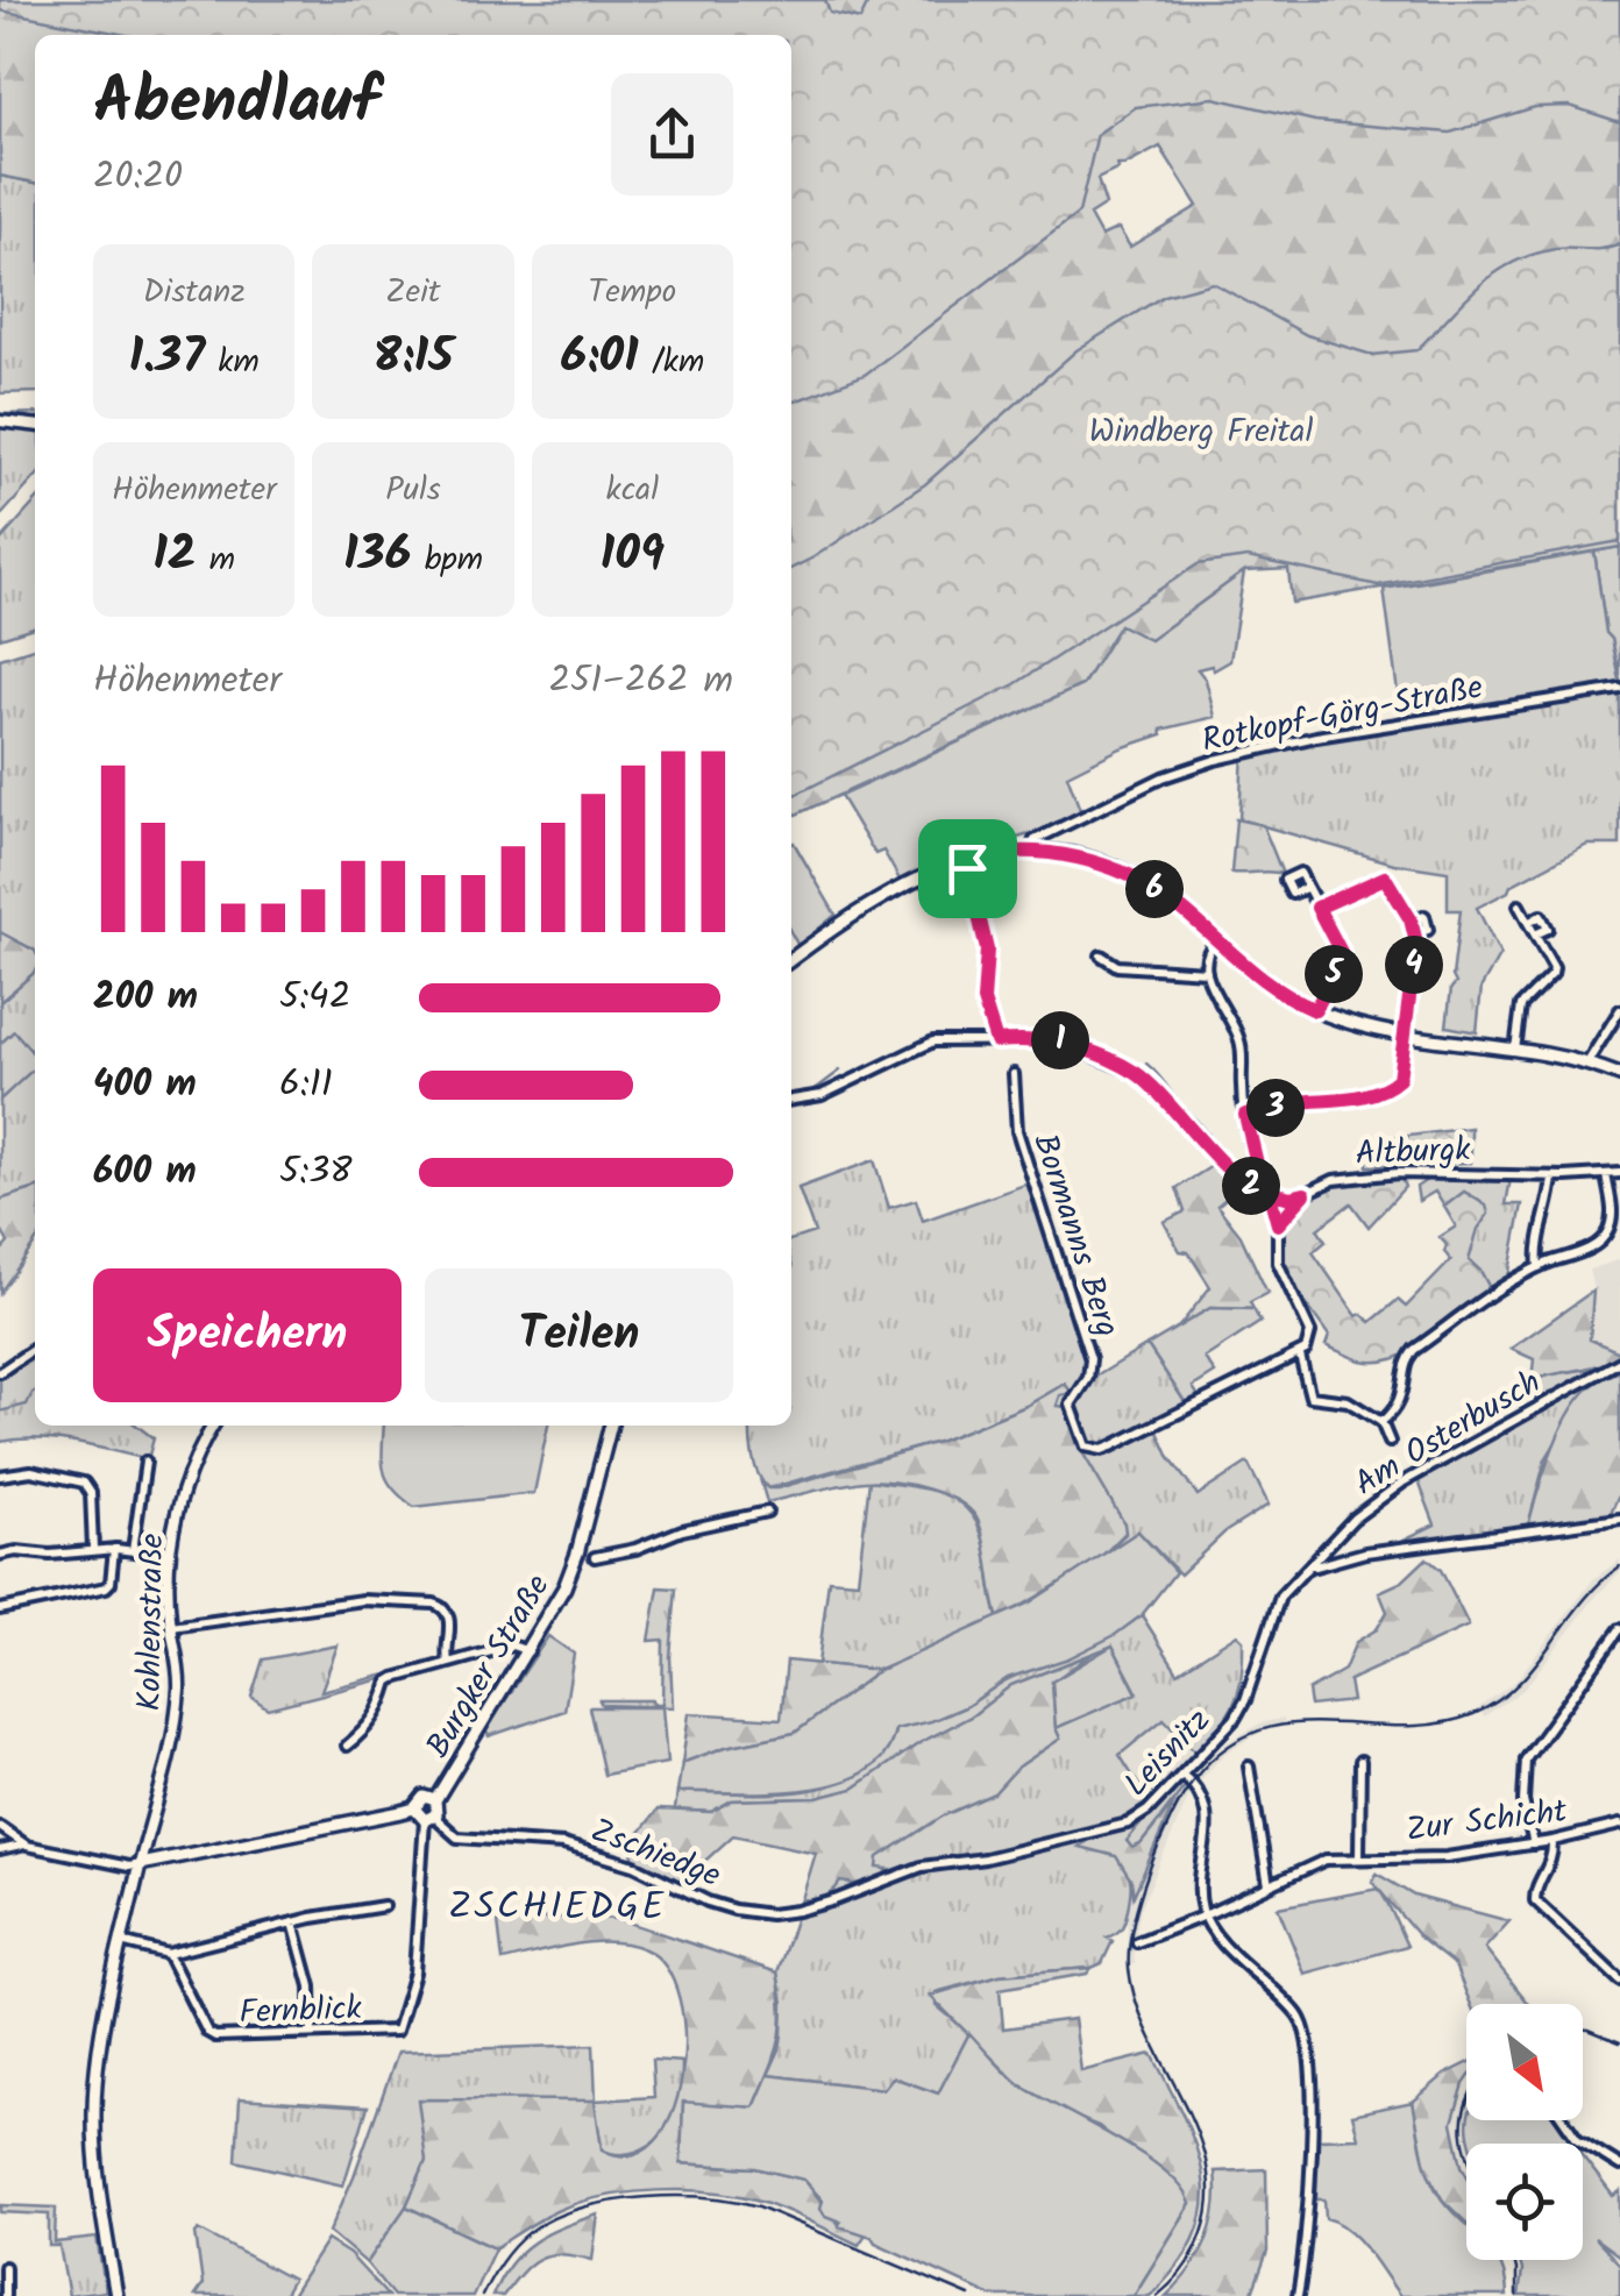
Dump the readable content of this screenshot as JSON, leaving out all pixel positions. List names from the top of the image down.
{
  "streets": {
    "main road": ["Kohlenstraße", "Burgker Straße"],
    "street": [
      "Rotkopf-Görg-Straße",
      "Altburgk",
      "Bormanns Berg",
      "Am Osterbusch",
      "Leisnitz",
      "Zur Schicht",
      "Zschiedge",
      "Fernblick"
    ]
  },
  "crossings": [
    ["Am Osterbusch", "Leisnitz"],
    ["Kohlenstraße", "Burgker Straße"],
    ["Burgker Straße", "Zschiedge"],
    ["Burgker Straße", "Fernblick"],
    ["Leisnitz", "Zschiedge"],
    ["Zschiedge", "Fernblick"]
  ],
  "districts": ["ZSCHIEDGE"],
  "parks": ["Windberg Freital"],
  "north": "bottom right",
  "page": {
    "heading": ["Abendlauf", "20:20"],
    "stats": [
      ["Distanz", "1.37 km"],
      ["Zeit", "8:15"],
      ["Tempo", "6:01 /km"],
      ["Höhenmeter", "12 m"],
      ["Puls", "136 bpm"],
      ["kcal", "109"]
    ],
    "chart": ["Höhenmeter", "251–262 m"],
    "pins": [
      "6",
      "4",
      "5",
      "1",
      "3",
      "2"
    ],
    "list": [
      {
        "name": "200 m",
        "note": "5:42"
      },
      {
        "name": "400 m",
        "note": "6:11"
      },
      {
        "name": "600 m",
        "note": "5:38"
      }
    ],
    "buttons": ["Speichern", "Teilen"]
  }
}
